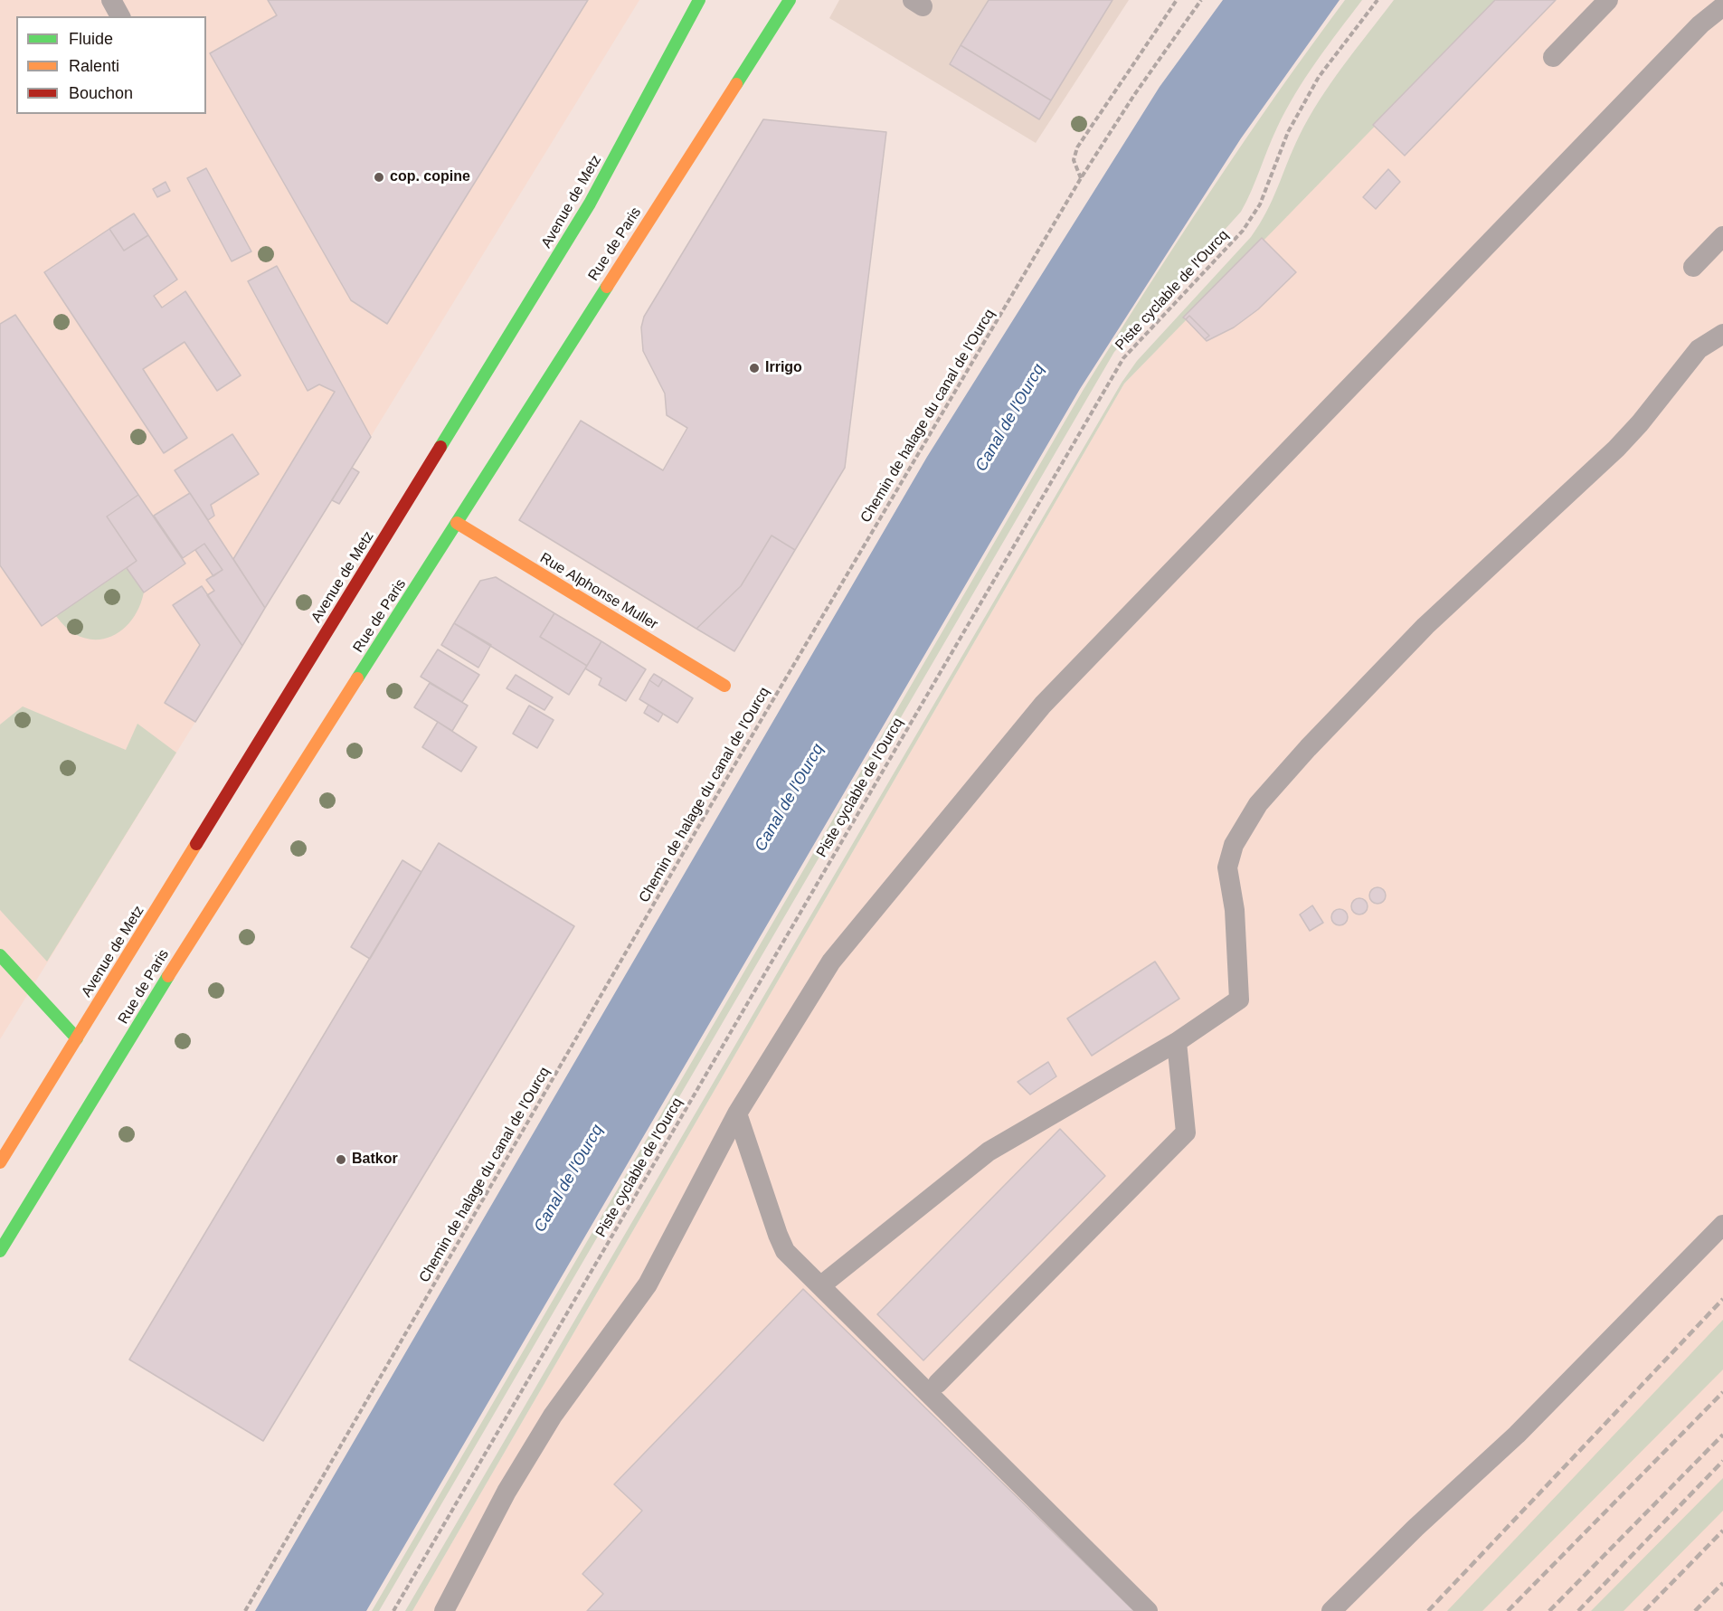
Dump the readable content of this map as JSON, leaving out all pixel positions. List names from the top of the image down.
{
  "streets": {
    "main road": ["Avenue de Metz", "Rue de Paris", "Rue Alphonse Muller"],
    "path": ["Piste cyclable de l'Ourcq", "Chemin de halage du canal de l'Ourcq"]
  },
  "crossings": [
    ["Rue de Paris", "Rue Alphonse Muller"]
  ],
  "water": ["Canal de l'Ourcq"],
  "places": ["cop. copine", "Irrigo", "Batkor"],
  "legend": ["Fluide", "Ralenti", "Bouchon"]
}
